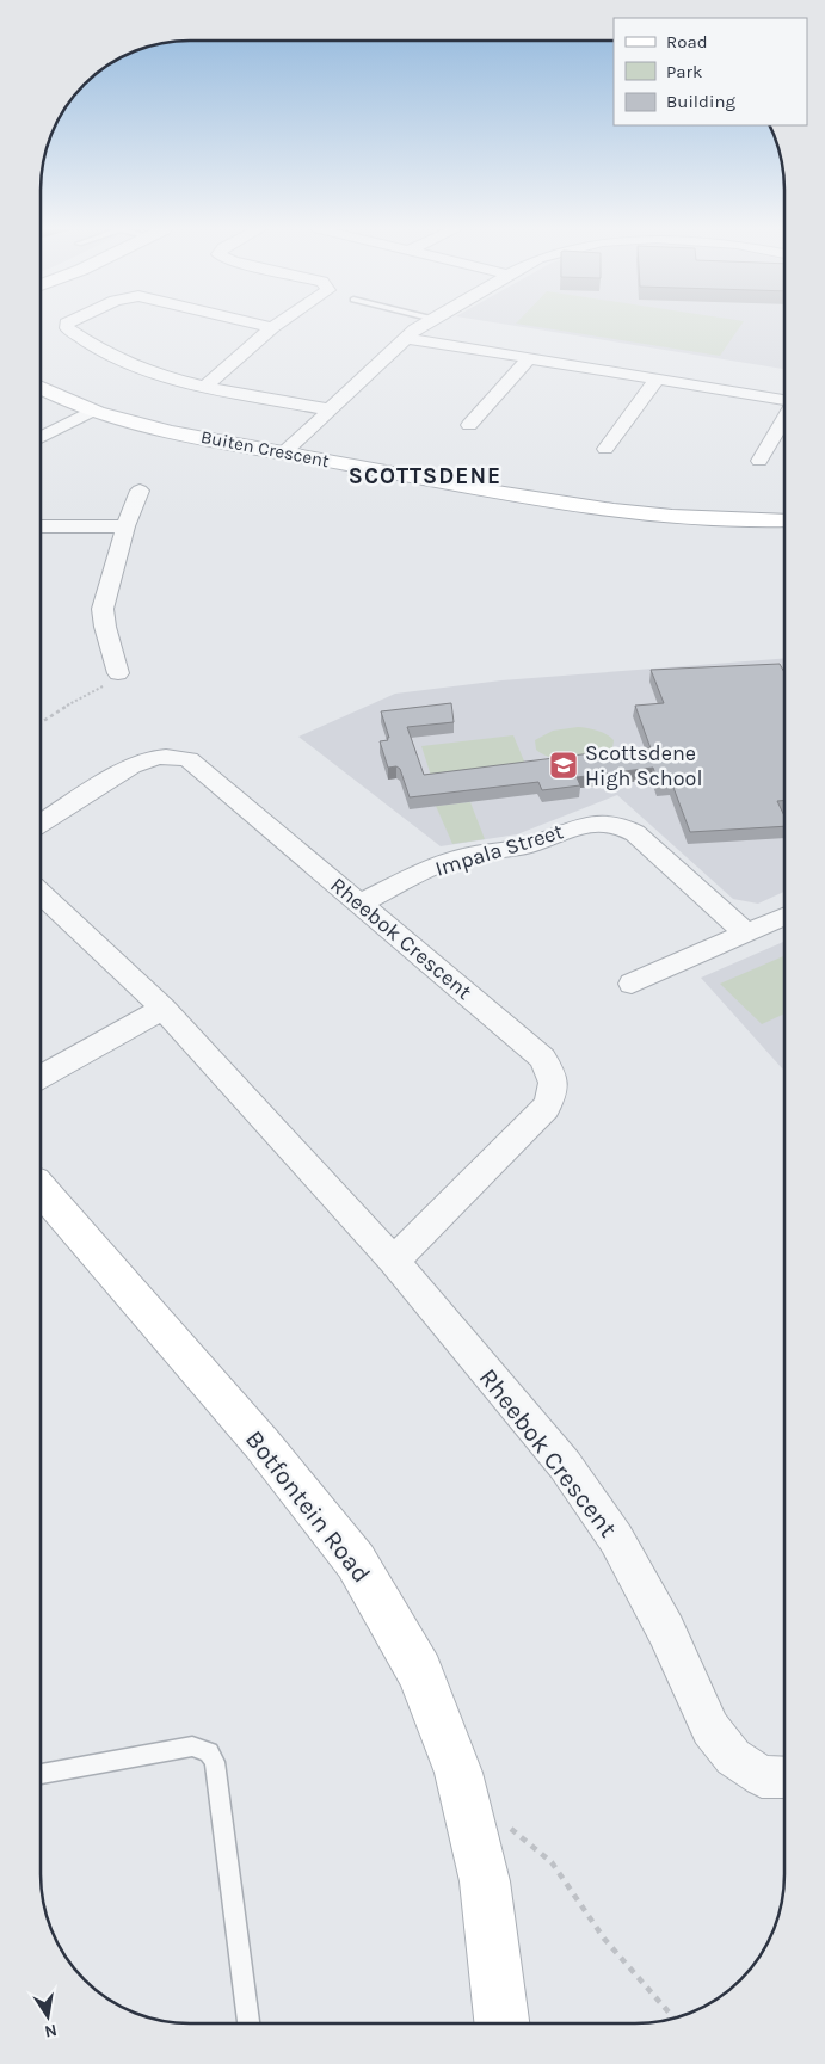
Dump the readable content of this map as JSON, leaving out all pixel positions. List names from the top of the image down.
{
  "streets": {
    "street": [
      "Buiten Crescent",
      "Impala Street",
      "Rheebok Crescent",
      "Botfontein Road"
    ]
  },
  "crossings": [
    ["Impala Street", "Rheebok Crescent"]
  ],
  "districts": ["SCOTTSDENE"],
  "places": {
    "school or university": ["Scottsdene High School"]
  },
  "legend": ["Road", "Park", "Building"],
  "north": "bottom"
}
